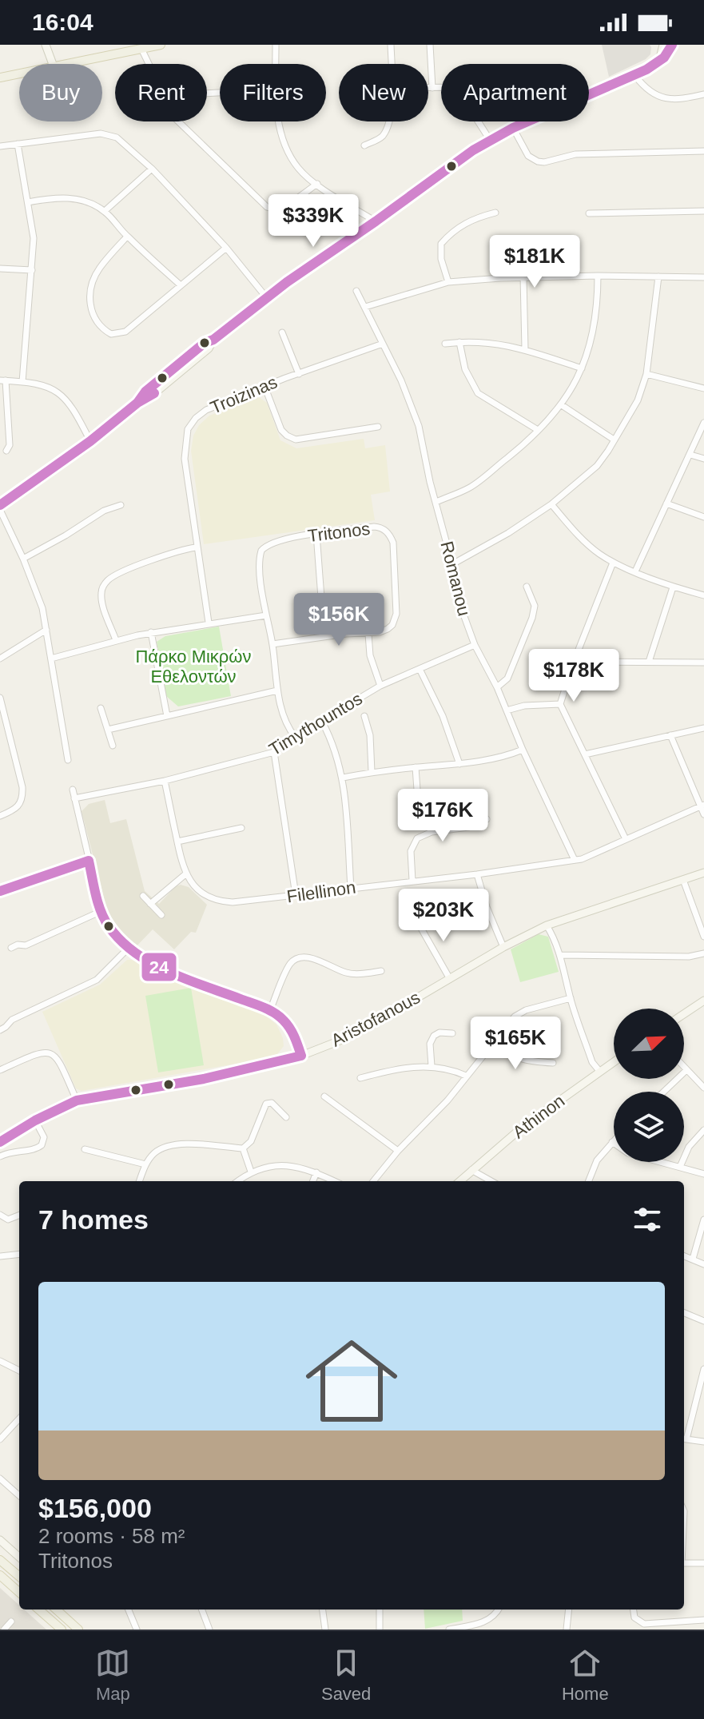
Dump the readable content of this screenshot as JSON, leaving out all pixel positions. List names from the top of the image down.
{
  "streets": {
    "street": [
      "Troizinas",
      "Tritonos",
      "Romanou",
      "Timythountos",
      "Filellinon",
      "Aristofanous",
      "Athinon"
    ]
  },
  "crossings": [
    ["Troizinas", "Romanou"],
    ["Romanou", "Timythountos"],
    ["Romanou", "Filellinon"]
  ],
  "parks": ["Πάρκο Μικρών Εθελοντών"],
  "lines": ["transit line 24"],
  "north": "top right",
  "page": {
    "status": "16:04",
    "chip": [
      "Buy",
      "Rent",
      "Filters",
      "New",
      "Apartment"
    ],
    "price": [
      "$339K",
      "$181K",
      "$156K",
      "$178K",
      "$176K",
      "$203K",
      "$165K"
    ],
    "heading": "7 homes",
    "list": [
      {
        "name": "$156,000",
        "note": "2 rooms · 58 m² · Tritonos"
      }
    ],
    "tabs": ["Map", "Saved", "Home"]
  }
}
